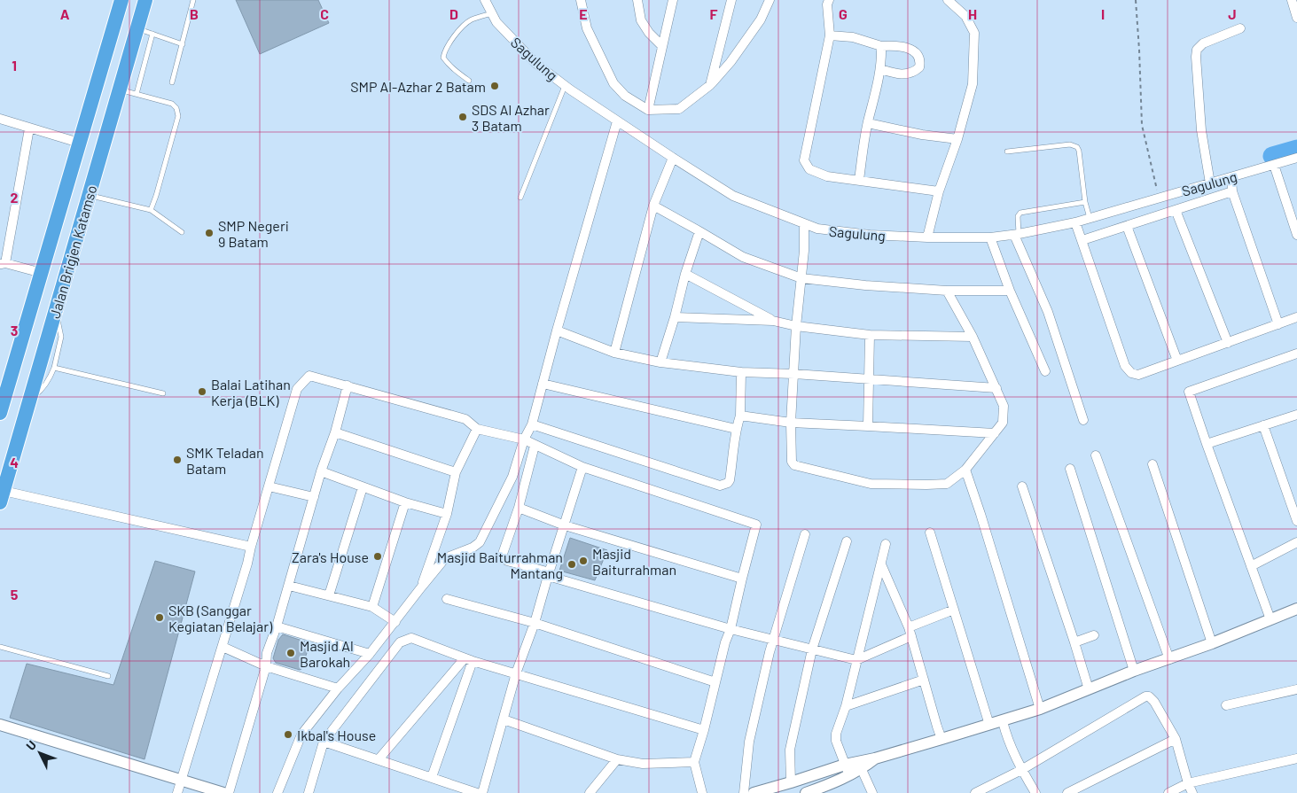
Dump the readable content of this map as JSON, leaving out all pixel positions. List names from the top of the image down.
{
  "streets": {
    "highway": ["Jalan Brigjen Katamso"],
    "street": ["Sagulung"]
  },
  "places": [
    "SMP Al-Azhar 2 Batam",
    "SDS Al Azhar 3 Batam",
    "SMP Negeri 9 Batam",
    "Balai Latihan Kerja (BLK)",
    "SMK Teladan Batam",
    "Zara's House",
    "Masjid Baiturrahman",
    "Masjid Baiturrahman Mantang",
    "SKB (Sanggar Kegiatan Belajar)",
    "Masjid Al Barokah",
    "Ikbal's House"
  ],
  "north": "top left",
  "grid": {
    "columns": [
      "A",
      "B",
      "C",
      "D",
      "E",
      "F",
      "G",
      "H",
      "I",
      "J"
    ],
    "rows": [
      "1",
      "2",
      "3",
      "4",
      "5"
    ]
  }
}
